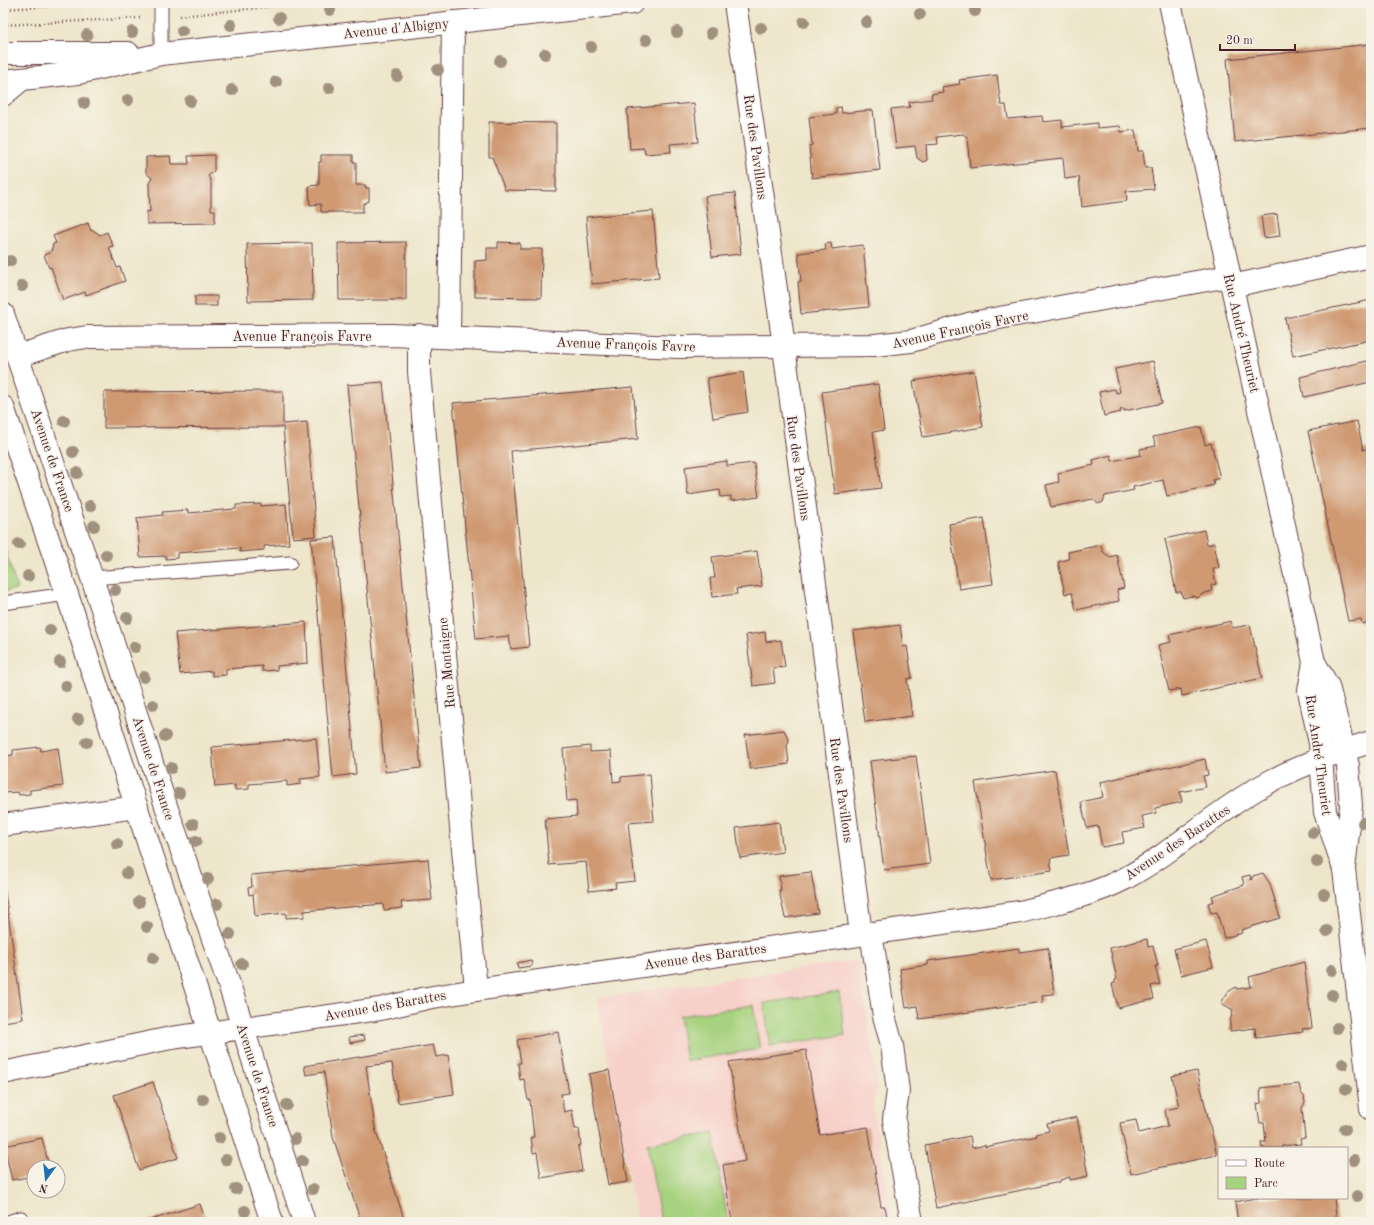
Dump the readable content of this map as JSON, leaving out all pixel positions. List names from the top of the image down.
{
  "streets": {
    "street": [
      "Avenue d'Albigny",
      "Rue des Pavillons",
      "Avenue François Favre",
      "Rue André Theuriet",
      "Avenue de France",
      "Rue Montaigne",
      "Avenue des Barattes"
    ]
  },
  "crossings": [
    ["Rue des Pavillons", "Avenue François Favre"],
    ["Rue des Pavillons", "Avenue des Barattes"],
    ["Avenue François Favre", "Rue André Theuriet"],
    ["Avenue François Favre", "Avenue de France"],
    ["Avenue François Favre", "Rue Montaigne"],
    ["Rue André Theuriet", "Avenue des Barattes"],
    ["Avenue de France", "Avenue des Barattes"],
    ["Rue Montaigne", "Avenue des Barattes"]
  ],
  "legend": ["Route", "Parc"],
  "scale_bar": "20 m",
  "north": "bottom"
}
